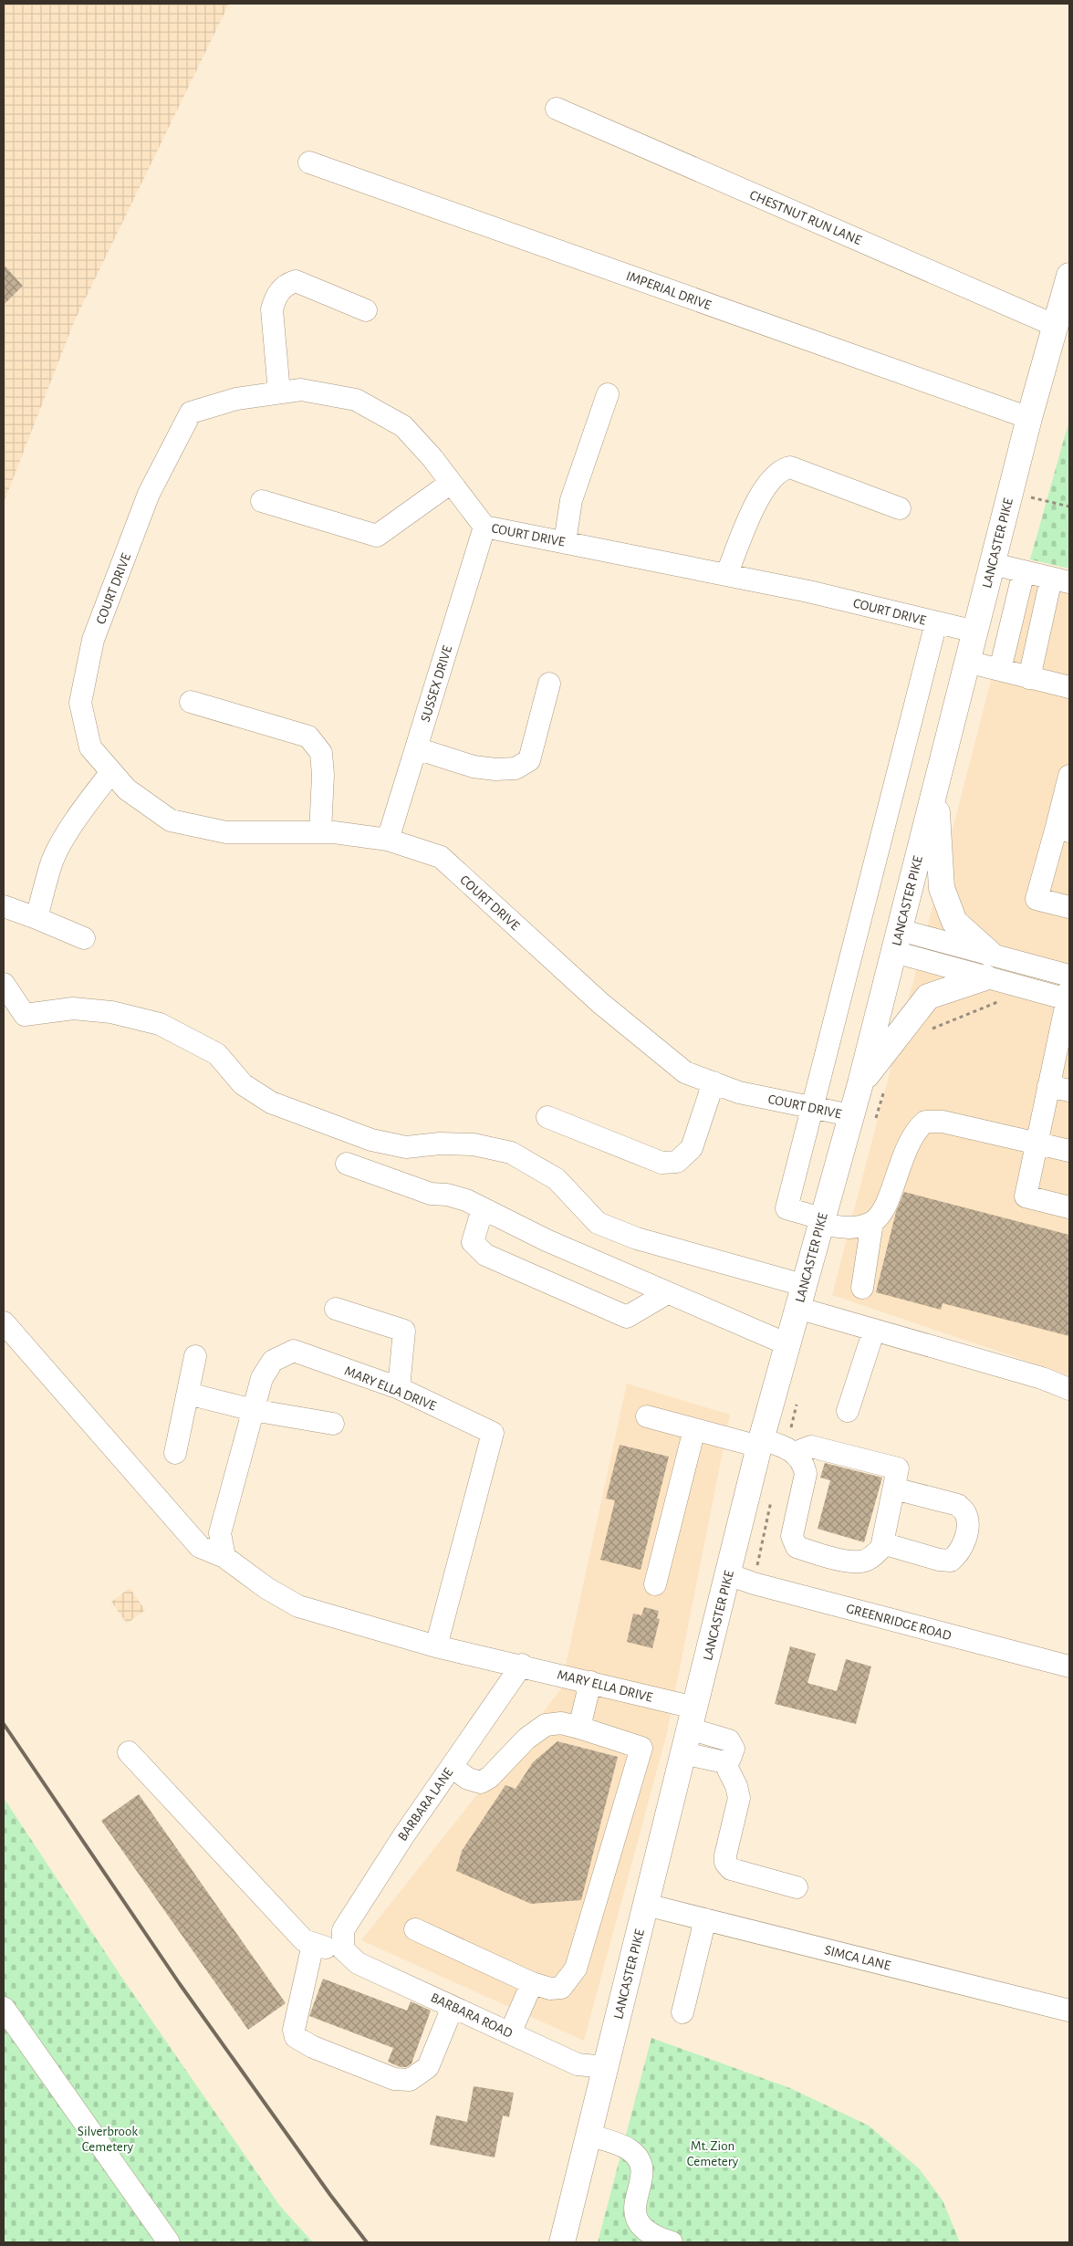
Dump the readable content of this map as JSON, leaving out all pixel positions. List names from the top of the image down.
{
  "streets": {
    "main road": ["LANCASTER PIKE"],
    "street": [
      "CHESTNUT RUN LANE",
      "IMPERIAL DRIVE",
      "COURT DRIVE",
      "SUSSEX DRIVE",
      "MARY ELLA DRIVE",
      "GREENRIDGE ROAD",
      "BARBARA LANE",
      "SIMCA LANE",
      "BARBARA ROAD"
    ]
  },
  "crossings": [
    ["CHESTNUT RUN LANE", "LANCASTER PIKE"],
    ["IMPERIAL DRIVE", "LANCASTER PIKE"],
    ["COURT DRIVE", "LANCASTER PIKE"],
    ["COURT DRIVE", "SUSSEX DRIVE"],
    ["LANCASTER PIKE", "MARY ELLA DRIVE"],
    ["LANCASTER PIKE", "GREENRIDGE ROAD"],
    ["LANCASTER PIKE", "SIMCA LANE"],
    ["LANCASTER PIKE", "BARBARA ROAD"],
    ["MARY ELLA DRIVE", "BARBARA LANE"],
    ["BARBARA LANE", "BARBARA ROAD"]
  ],
  "parks": ["Silverbrook Cemetery", "Mt. Zion Cemetery"]
}
